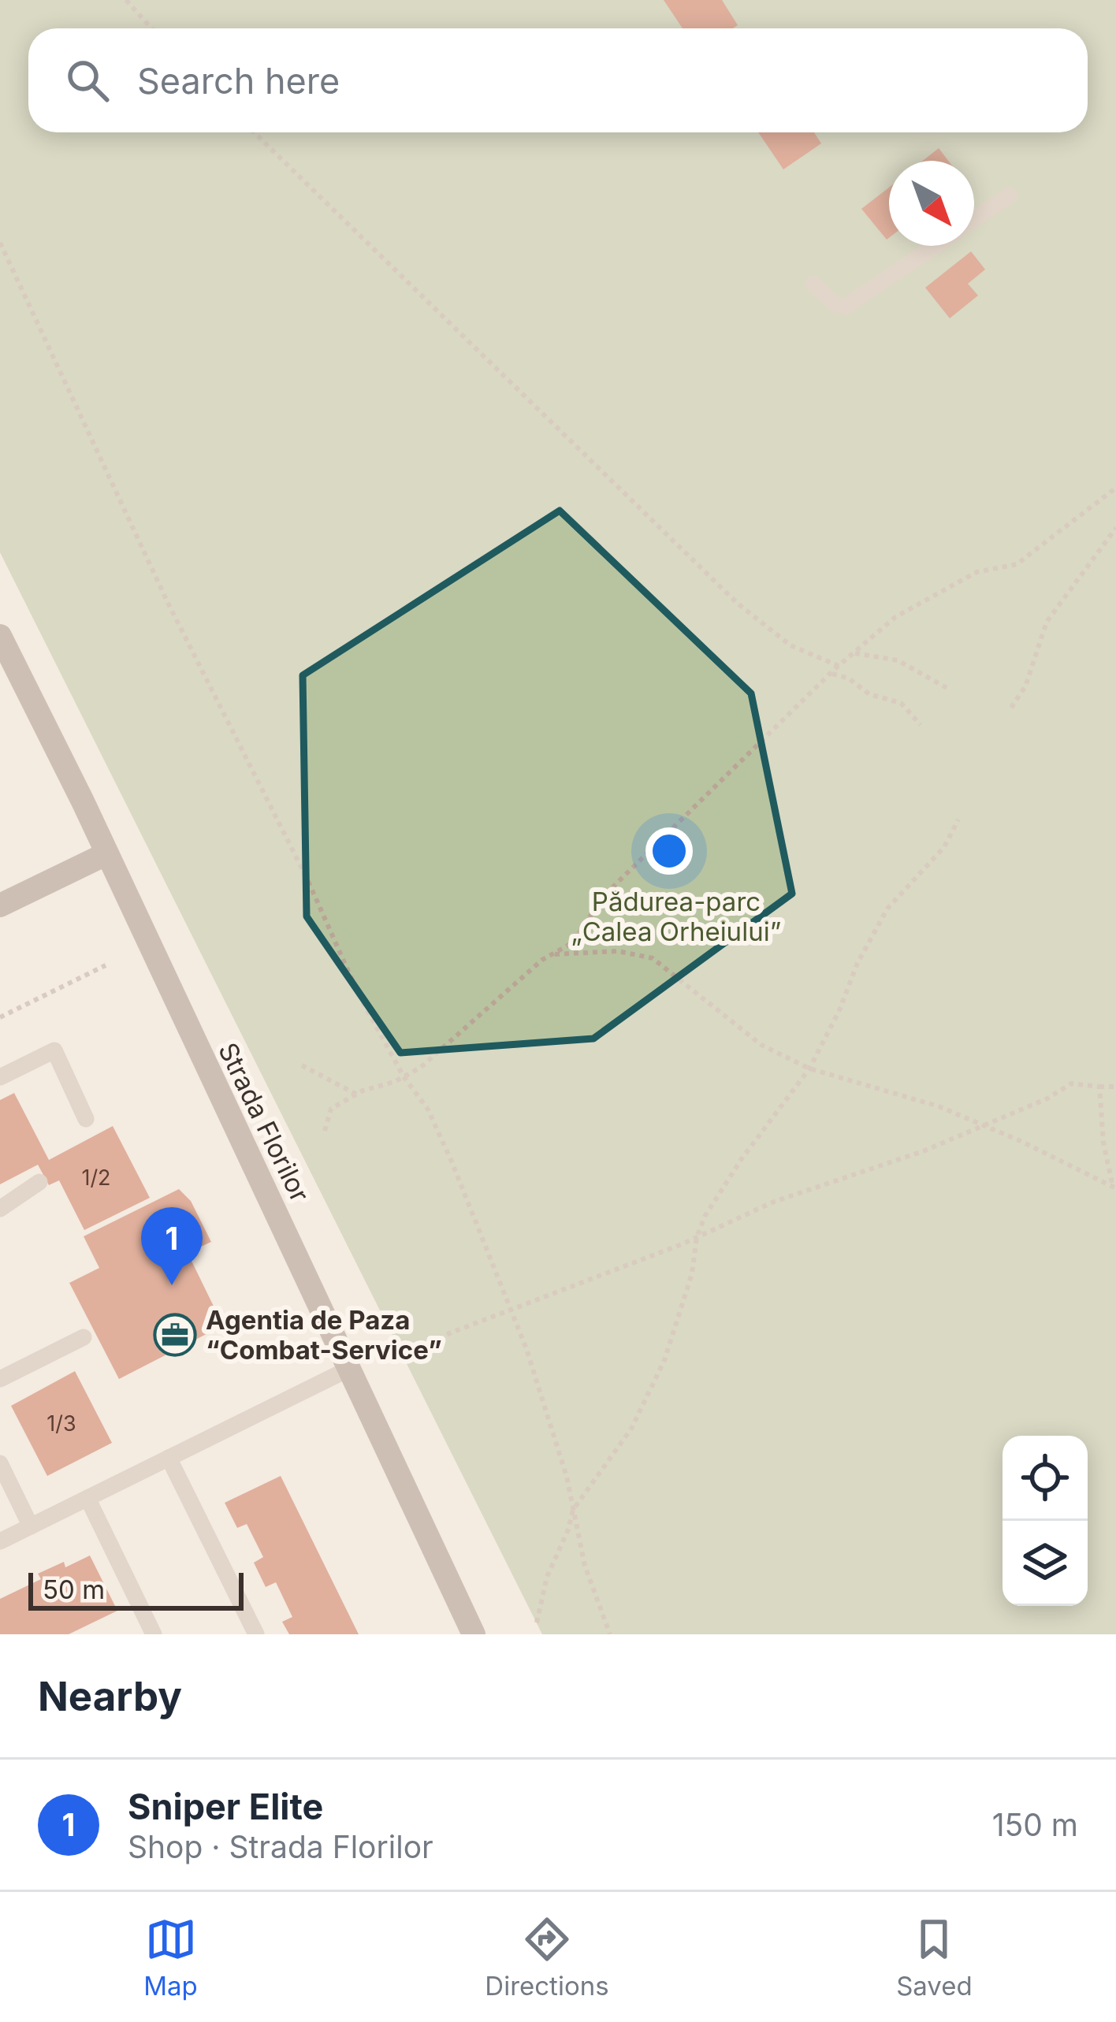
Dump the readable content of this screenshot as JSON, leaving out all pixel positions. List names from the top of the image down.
{
  "streets": {
    "main road": ["Strada Florilor"]
  },
  "parks": ["Pădurea-parc „Calea Orheiului”"],
  "places": {
    "office": ["Agentia de Paza “Combat-Service”"]
  },
  "house_numbers": ["1/2", "1/3"],
  "scale_bar": "50 m",
  "north": "bottom right",
  "page": {
    "search": "Search here",
    "pins": "1",
    "scale": "50 m",
    "heading": "Nearby",
    "list": [
      {
        "mark": "1",
        "name": "Sniper Elite",
        "note": "Shop · Strada Florilor",
        "value": "150 m"
      }
    ],
    "nav": ["Map", "Directions", "Saved"]
  }
}
